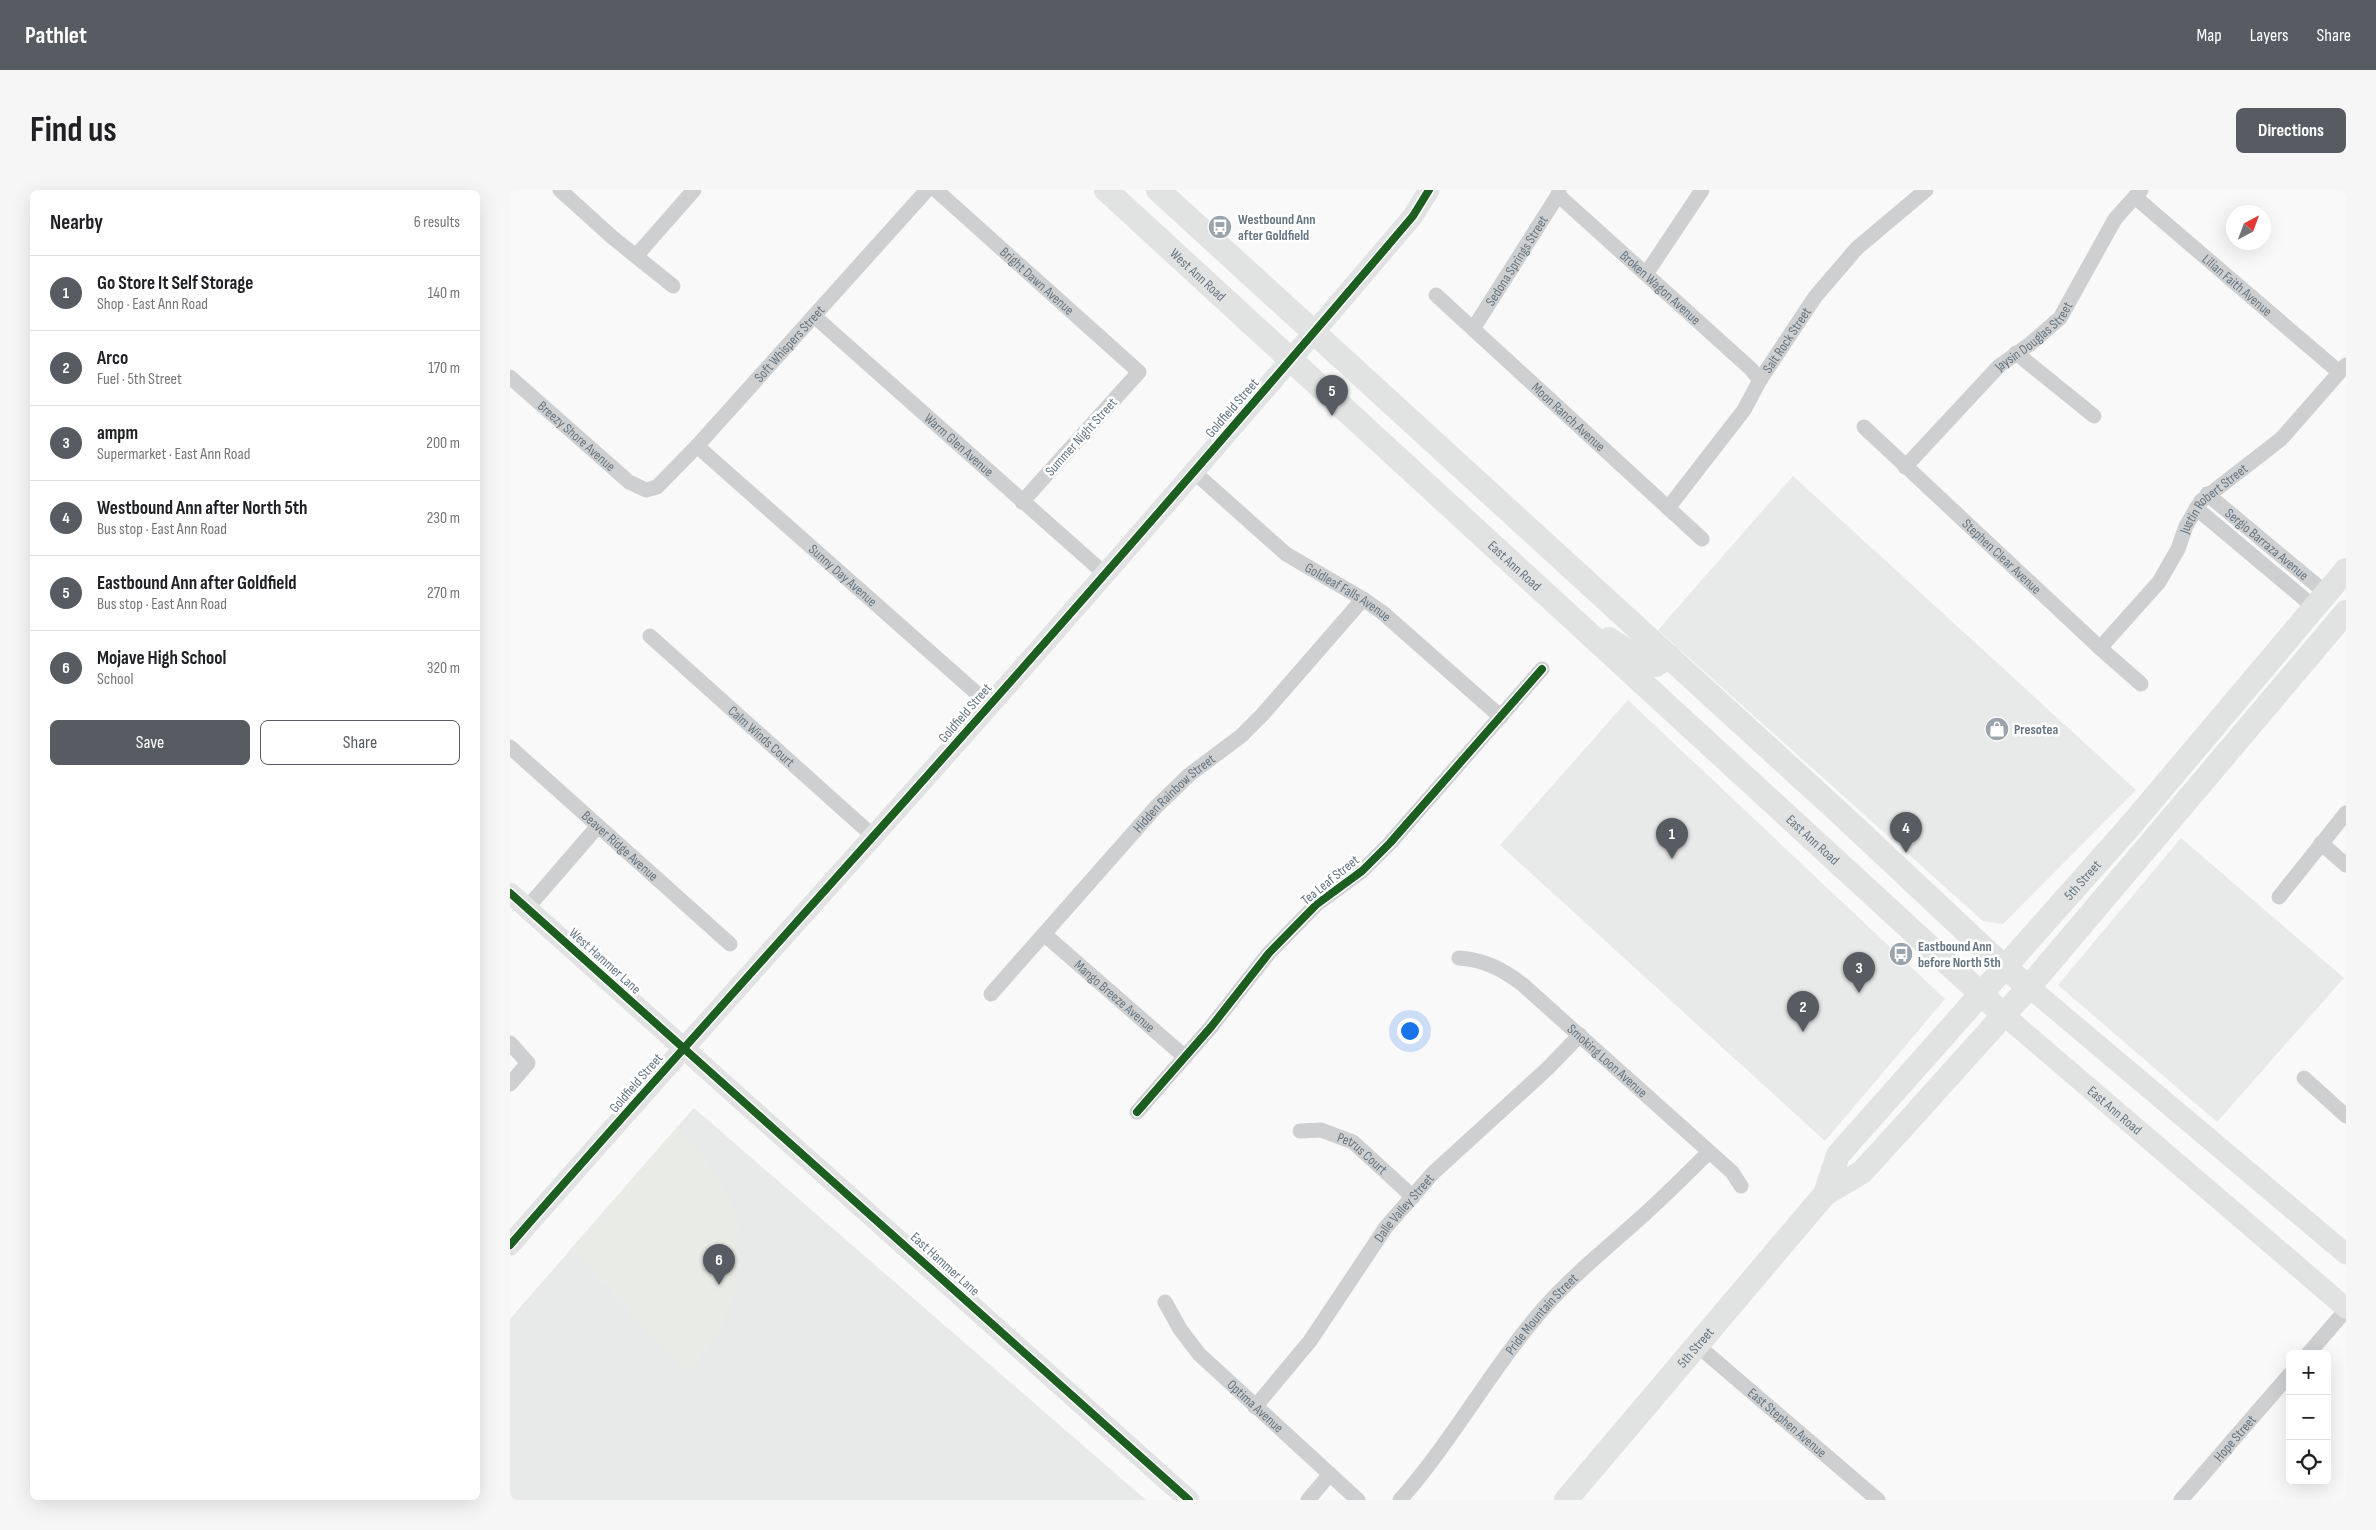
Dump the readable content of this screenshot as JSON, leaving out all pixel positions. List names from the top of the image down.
{
  "streets": {
    "main road": ["West Ann Road", "East Ann Road", "5th Street"],
    "street": [
      "Sedona Springs Street",
      "Bright Dawn Avenue",
      "Lilian Faith Avenue",
      "Broken Wagon Avenue",
      "Jaysin Douglas Street",
      "Salt Rock Street",
      "Soft Whispers Street",
      "Goldfield Street",
      "Moon Ranch Avenue",
      "Breezy Shore Avenue",
      "Summer Night Street",
      "Warm Glen Avenue",
      "Justin Robert Street",
      "Sergio Barraza Avenue",
      "Stephen Clear Avenue",
      "Sunny Day Avenue",
      "Goldleaf Falls Avenue",
      "Calm Winds Court",
      "Hidden Rainbow Street",
      "Beaver Ridge Avenue",
      "Tea Leaf Street",
      "West Hammer Lane",
      "Mango Breeze Avenue",
      "Smoking Loon Avenue",
      "Petrus Court",
      "Dalle Valley Street",
      "East Hammer Lane",
      "Pride Mountain Street",
      "Optima Avenue",
      "East Stephen Avenue",
      "Hope Street"
    ]
  },
  "crossings": [
    ["Sedona Springs Street", "Broken Wagon Avenue"],
    ["Sedona Springs Street", "Moon Ranch Avenue"],
    ["West Ann Road", "Goldfield Street"],
    ["West Ann Road", "East Ann Road"],
    ["Bright Dawn Avenue", "Summer Night Street"],
    ["Lilian Faith Avenue", "Jaysin Douglas Street"],
    ["Lilian Faith Avenue", "Justin Robert Street"],
    ["Broken Wagon Avenue", "Salt Rock Street"],
    ["Jaysin Douglas Street", "Stephen Clear Avenue"],
    ["Salt Rock Street", "Moon Ranch Avenue"],
    ["Soft Whispers Street", "Breezy Shore Avenue"],
    ["Soft Whispers Street", "Warm Glen Avenue"],
    ["Soft Whispers Street", "Sunny Day Avenue"],
    ["Goldfield Street", "Warm Glen Avenue"],
    ["Goldfield Street", "East Ann Road"],
    ["Goldfield Street", "Sunny Day Avenue"],
    ["Goldfield Street", "Goldleaf Falls Avenue"],
    ["Goldfield Street", "Calm Winds Court"],
    ["Goldfield Street", "West Hammer Lane"],
    ["Goldfield Street", "East Hammer Lane"],
    ["Summer Night Street", "Warm Glen Avenue"],
    ["Justin Robert Street", "Sergio Barraza Avenue"],
    ["Justin Robert Street", "Stephen Clear Avenue"],
    ["Sergio Barraza Avenue", "5th Street"],
    ["East Ann Road", "5th Street"],
    ["Goldleaf Falls Avenue", "Hidden Rainbow Street"],
    ["Goldleaf Falls Avenue", "Tea Leaf Street"],
    ["Hidden Rainbow Street", "Mango Breeze Avenue"],
    ["Tea Leaf Street", "Mango Breeze Avenue"],
    ["5th Street", "East Stephen Avenue"],
    ["West Hammer Lane", "East Hammer Lane"],
    ["Smoking Loon Avenue", "Dalle Valley Street"],
    ["Smoking Loon Avenue", "Pride Mountain Street"],
    ["Petrus Court", "Dalle Valley Street"],
    ["Dalle Valley Street", "Optima Avenue"]
  ],
  "places": {
    "bus stop": ["Westbound Ann after Goldfield", "Eastbound Ann before North 5th"],
    "shop": ["Presotea"]
  },
  "north": "top right",
  "page": {
    "header": "Pathlet",
    "nav": ["Map", "Layers", "Share"],
    "buttons": [
      "Directions",
      ["Save", "Share"]
    ],
    "title": "Find us",
    "heading": ["Nearby", "6 results"],
    "list": [
      {
        "mark": "1",
        "name": "Go Store It Self Storage",
        "note": "Shop · East Ann Road",
        "value": "140 m"
      },
      {
        "mark": "2",
        "name": "Arco",
        "note": "Fuel · 5th Street",
        "value": "170 m"
      },
      {
        "mark": "3",
        "name": "ampm",
        "note": "Supermarket · East Ann Road",
        "value": "200 m"
      },
      {
        "mark": "4",
        "name": "Westbound Ann after North 5th",
        "note": "Bus stop · East Ann Road",
        "value": "230 m"
      },
      {
        "mark": "5",
        "name": "Eastbound Ann after Goldfield",
        "note": "Bus stop · East Ann Road",
        "value": "270 m"
      },
      {
        "mark": "6",
        "name": "Mojave High School",
        "note": "School",
        "value": "320 m"
      }
    ],
    "pins": [
      "5",
      "4",
      "1",
      "3",
      "2",
      "6"
    ],
    "map_buttons": ["+", "−"]
  }
}
